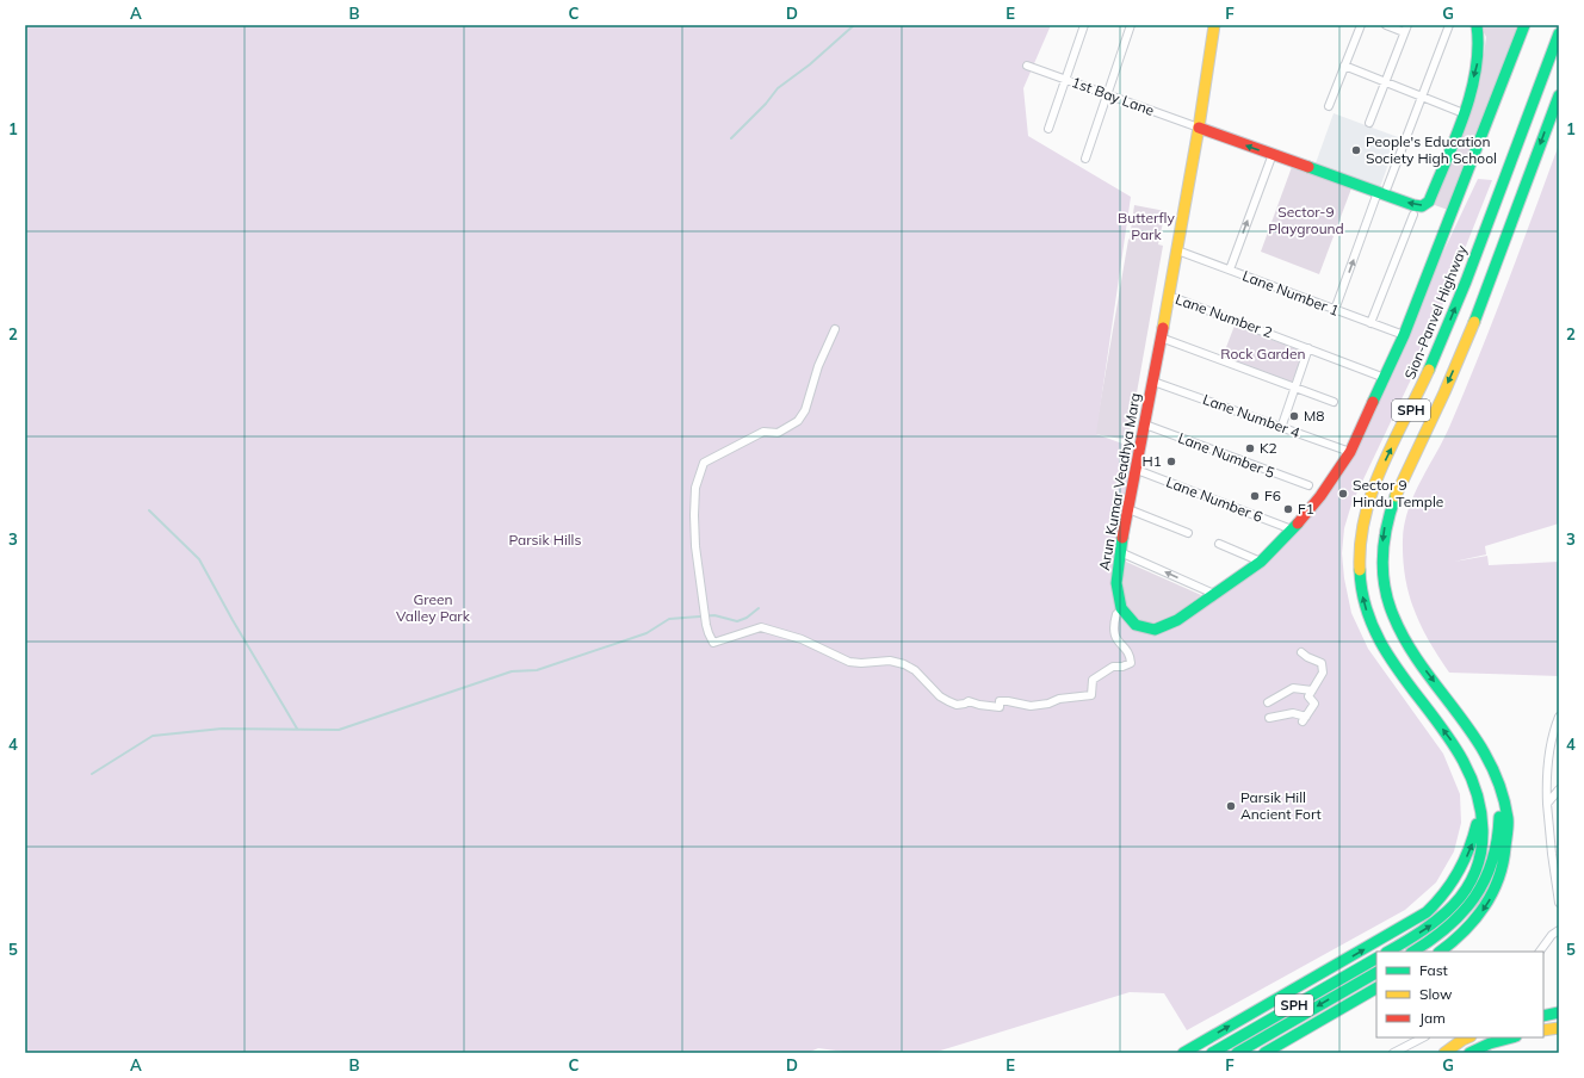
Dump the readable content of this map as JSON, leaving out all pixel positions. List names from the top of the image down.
{
  "streets": {
    "main road": ["Sion-Panvel Highway", "SPH", "Arun Kumar Veadhya Marg"],
    "street": [
      "1st Bay Lane",
      "Lane Number 1",
      "Lane Number 2",
      "Lane Number 4",
      "Lane Number 5",
      "Lane Number 6"
    ]
  },
  "crossings": [
    ["1st Bay Lane", "Arun Kumar Veadhya Marg"],
    ["Lane Number 1", "Arun Kumar Veadhya Marg"],
    ["Sion-Panvel Highway", "SPH"],
    ["Lane Number 2", "Arun Kumar Veadhya Marg"],
    ["Lane Number 4", "Arun Kumar Veadhya Marg"],
    ["Lane Number 5", "Arun Kumar Veadhya Marg"],
    ["Arun Kumar Veadhya Marg", "Lane Number 6"]
  ],
  "parks": [
    "Sector-9 Playground",
    "Butterfly Park",
    "Rock Garden",
    "Parsik Hills",
    "Green Valley Park"
  ],
  "places": [
    "People's Education Society High School",
    "M8",
    "K2",
    "H1",
    "Sector 9 Hindu Temple",
    "F6",
    "F1",
    "Parsik Hill Ancient Fort"
  ],
  "legend": ["Fast", "Slow", "Jam"],
  "grid": {
    "columns": [
      "A",
      "B",
      "C",
      "D",
      "E",
      "F",
      "G"
    ],
    "rows": [
      "1",
      "2",
      "3",
      "4",
      "5"
    ]
  }
}
